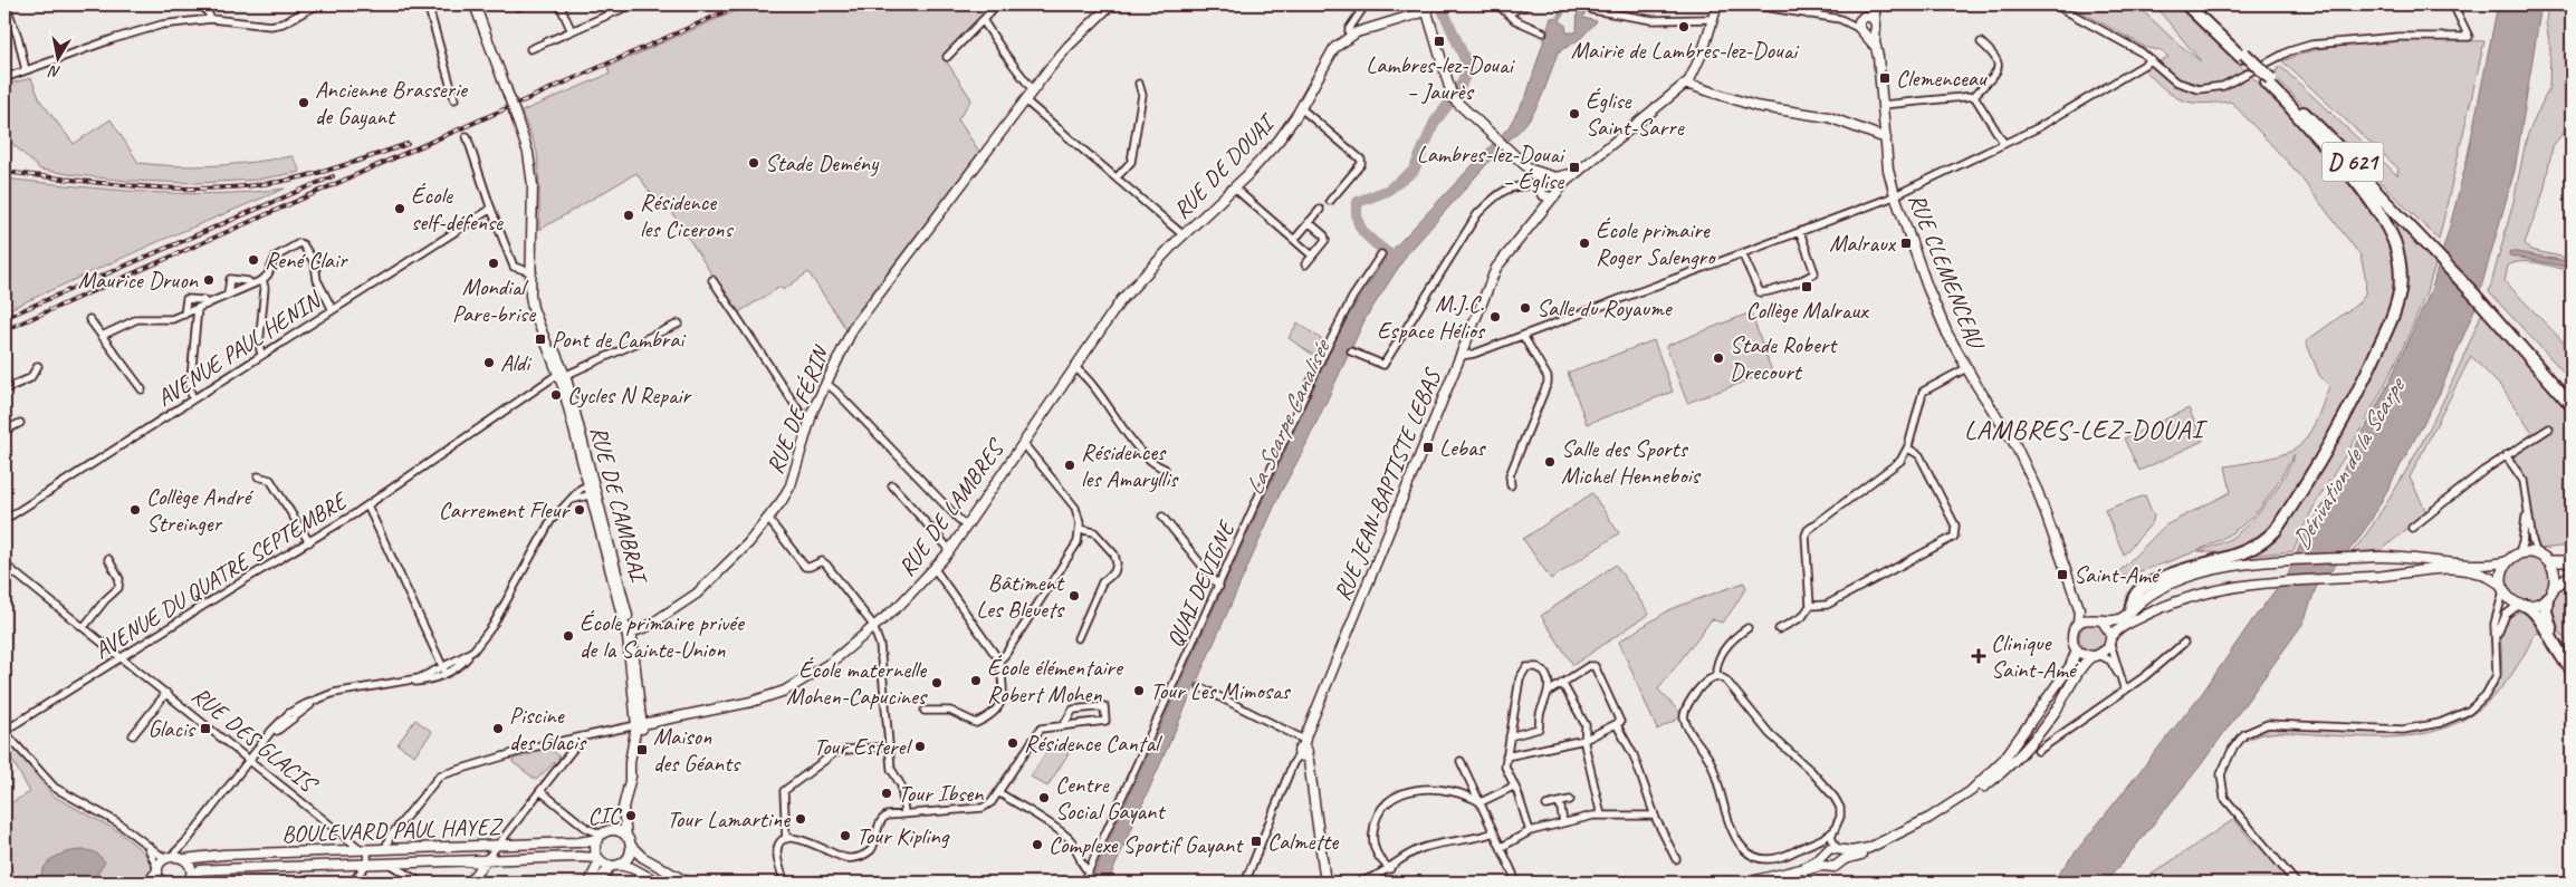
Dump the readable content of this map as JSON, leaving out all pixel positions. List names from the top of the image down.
{
  "streets": {
    "highway": ["D 621"],
    "main road": [
      "RUE DE DOUAI",
      "RUE CLEMENCEAU",
      "RUE DE FÉRIN",
      "RUE JEAN-BAPTISTE LEBAS",
      "RUE DE CAMBRAI",
      "RUE DE LAMBRES",
      "BOULEVARD PAUL HAYEZ"
    ],
    "street": [
      "AVENUE PAUL HENIN",
      "AVENUE DU QUATRE SEPTEMBRE",
      "QUAI DEVIGNE",
      "RUE DES GLACIS"
    ]
  },
  "crossings": [
    ["RUE DE DOUAI", "RUE DE LAMBRES"],
    ["RUE DE FÉRIN", "RUE DE CAMBRAI"],
    ["RUE DE CAMBRAI", "RUE DE LAMBRES"],
    ["RUE DE CAMBRAI", "AVENUE DU QUATRE SEPTEMBRE"],
    ["RUE DE CAMBRAI", "BOULEVARD PAUL HAYEZ"],
    ["AVENUE DU QUATRE SEPTEMBRE", "RUE DES GLACIS"],
    ["RUE DES GLACIS", "BOULEVARD PAUL HAYEZ"]
  ],
  "districts": ["LAMBRES-LEZ-DOUAI"],
  "water": ["La Scarpe Canalisée", "Dérivation de la Scarpe"],
  "places": {
    "other": [
      "Mairie de Lambres-lez-Douai",
      "Ancienne Brasserie de Gayant",
      "Église Saint-Sarre",
      "Stade Demény",
      "École self-défense",
      "Résidence les Cicerons",
      "École primaire Roger Salengro",
      "René Clair",
      "Mondial Pare-brise",
      "Maurice Druon",
      "Salle du Royaume",
      "M.J.C. Espace Hélios",
      "Stade Robert Drecourt",
      "Aldi",
      "Cycles N Repair",
      "Salle des Sports Michel Hennebois",
      "Résidences les Amaryllis",
      "Collège André Streinger",
      "Carrement Fleur",
      "Bâtiment Les Bleuets",
      "École primaire privée de la Sainte-Union",
      "École élémentaire Robert Mohen",
      "École maternelle Mohen-Capucines",
      "Tour Les Mimosas",
      "Piscine des Glacis",
      "Résidence Cantal",
      "Tour Esterel",
      "Tour Ibsen",
      "Centre Social Gayant",
      "CIC",
      "Tour Lamartine",
      "Tour Kipling",
      "Complexe Sportif Gayant"
    ],
    "transit": [
      "Lambres-lez-Douai – Jaurès",
      "Clemenceau",
      "Lambres-lez-Douai – Église",
      "Malraux",
      "Collège Malraux",
      "Pont de Cambrai",
      "Lebas",
      "Saint-Amé",
      "Glacis",
      "Maison des Géants",
      "Calmette"
    ],
    "health": ["Clinique Saint-Amé"]
  },
  "north": "bottom"
}
